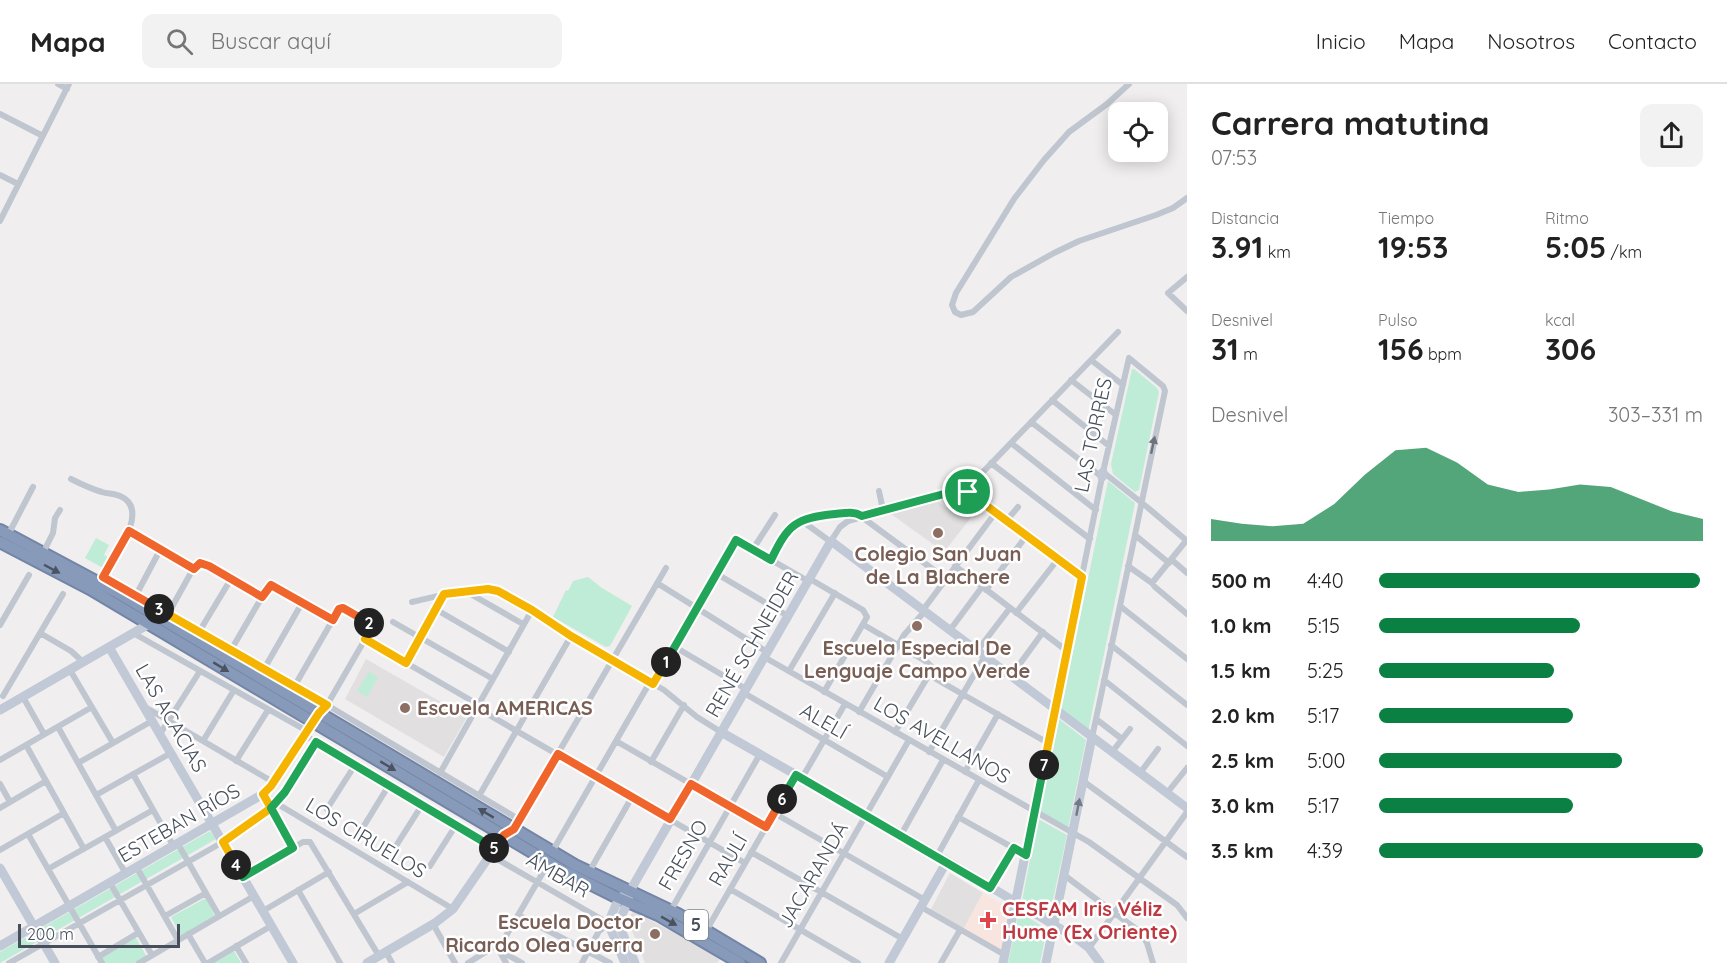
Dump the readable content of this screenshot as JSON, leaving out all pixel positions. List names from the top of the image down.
{
  "streets": {
    "highway": ["5"],
    "street": [
      "LAS TORRES",
      "RENÉ SCHNEIDER",
      "LAS ACACIAS",
      "ALELÍ",
      "LOS AVELLANOS",
      "ESTEBAN RÍOS",
      "LOS CIRUELOS",
      "FRESNO",
      "RAULÍ",
      "ÁMBAR",
      "JACARANDÁ"
    ]
  },
  "crossings": [
    ["LAS TORRES", "LOS AVELLANOS"],
    ["RENÉ SCHNEIDER", "ALELÍ"],
    ["RENÉ SCHNEIDER", "LOS AVELLANOS"],
    ["RENÉ SCHNEIDER", "5"],
    ["LAS ACACIAS", "ESTEBAN RÍOS"],
    ["ALELÍ", "RAULÍ"],
    ["ALELÍ", "JACARANDÁ"],
    ["LOS AVELLANOS", "RAULÍ"],
    ["LOS AVELLANOS", "JACARANDÁ"],
    ["ESTEBAN RÍOS", "LOS CIRUELOS"],
    ["ESTEBAN RÍOS", "ÁMBAR"],
    ["ESTEBAN RÍOS", "5"],
    ["FRESNO", "5"],
    ["RAULÍ", "5"],
    ["ÁMBAR", "5"]
  ],
  "places": {
    "other": [
      "Colegio San Juan de La Blachere",
      "Escuela Especial De Lenguaje Campo Verde",
      "Escuela AMERICAS",
      "Escuela Doctor Ricardo Olea Guerra"
    ],
    "health": ["CESFAM Iris Véliz Hume (Ex Oriente)"]
  },
  "scale_bar": "200 m",
  "page": {
    "header": "Mapa",
    "search": "Buscar aquí",
    "nav": [
      "Inicio",
      "Mapa",
      "Nosotros",
      "Contacto"
    ],
    "heading": ["Carrera matutina", "07:53"],
    "stats": [
      ["Distancia", "3.91 km"],
      ["Tiempo", "19:53"],
      ["Ritmo", "5:05 /km"],
      ["Desnivel", "31 m"],
      ["Pulso", "156 bpm"],
      ["kcal", "306"]
    ],
    "chart": ["Desnivel", "303–331 m"],
    "list": [
      {
        "name": "500 m",
        "note": "4:40"
      },
      {
        "name": "1.0 km",
        "note": "5:15"
      },
      {
        "name": "1.5 km",
        "note": "5:25"
      },
      {
        "name": "2.0 km",
        "note": "5:17"
      },
      {
        "name": "2.5 km",
        "note": "5:00"
      },
      {
        "name": "3.0 km",
        "note": "5:17"
      },
      {
        "name": "3.5 km",
        "note": "4:39"
      }
    ],
    "pins": [
      "3",
      "2",
      "1",
      "7",
      "6",
      "5",
      "4"
    ],
    "scale": "200 m"
  }
}
